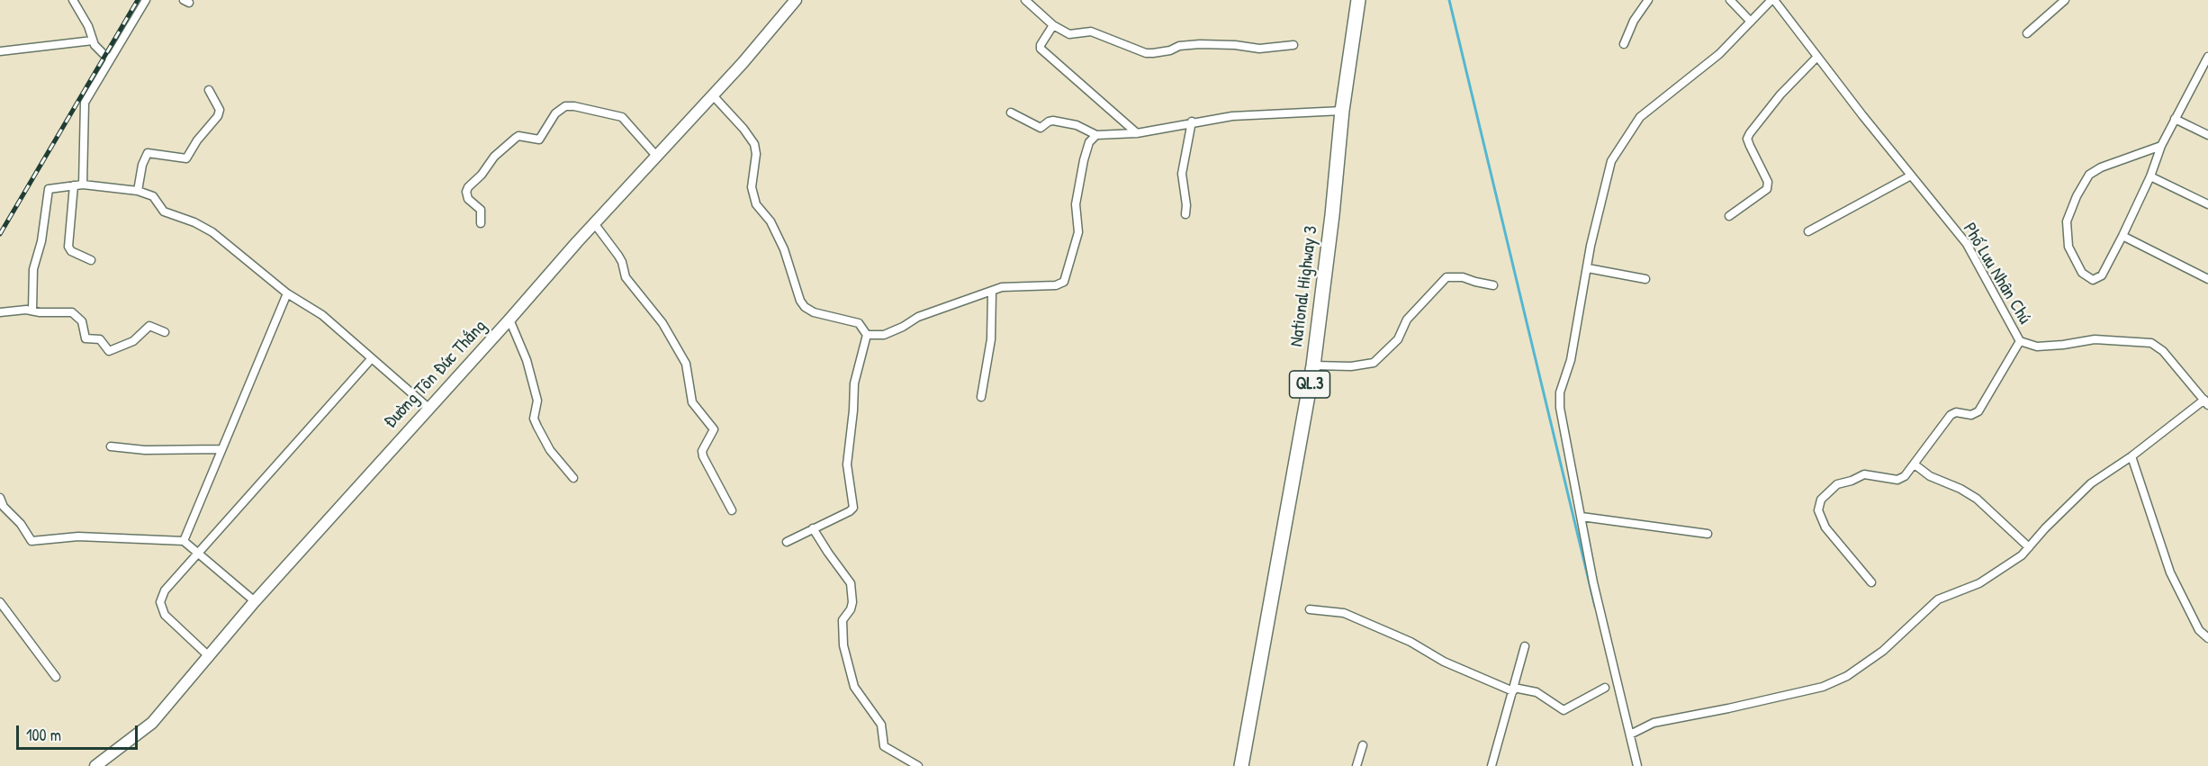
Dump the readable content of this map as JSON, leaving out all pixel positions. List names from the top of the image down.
{
  "streets": {
    "highway": ["National Highway 3", "QL.3"],
    "main road": ["Đường Tôn Đức Thắng"],
    "street": ["Phố Lưu Nhân Chú"]
  },
  "scale_bar": "100 m"
}
